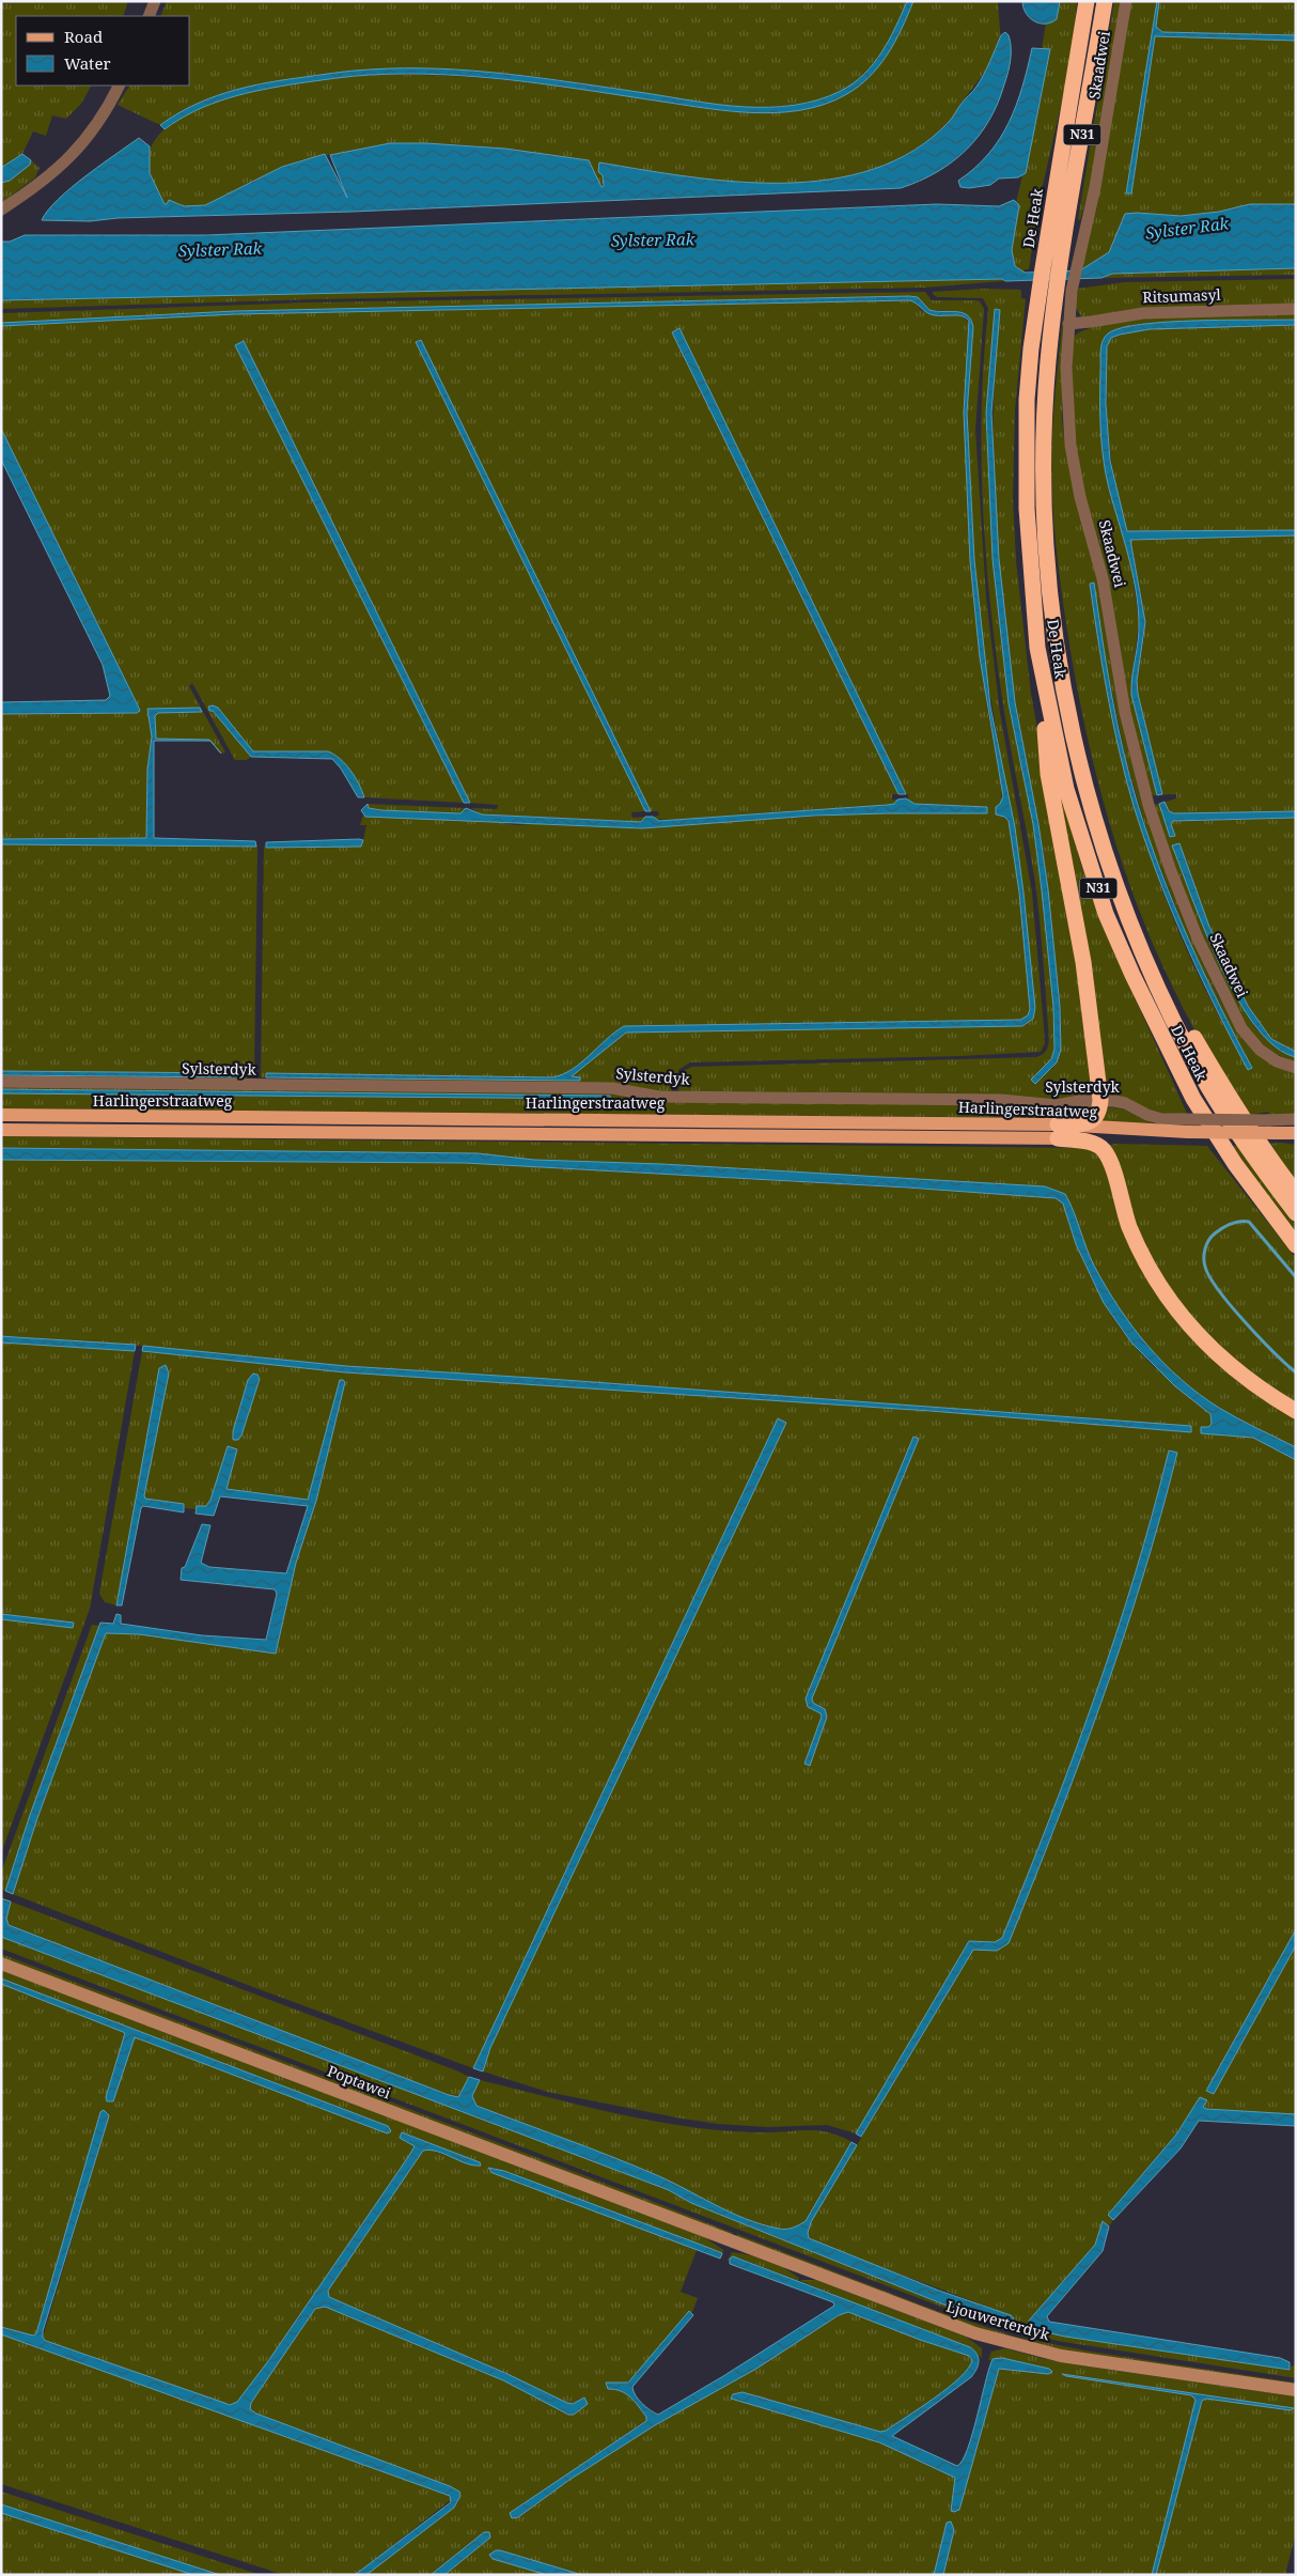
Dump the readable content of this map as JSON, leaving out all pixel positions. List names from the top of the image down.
{
  "streets": {
    "highway": ["N31", "De Heak"],
    "main road": ["Harlingerstraatweg", "Poptawei", "Ljouwerterdyk"],
    "street": ["Skaadwei", "Ritsumasyl", "Sylsterdyk"]
  },
  "crossings": [
    ["Skaadwei", "De Heak"],
    ["Skaadwei", "Ritsumasyl"],
    ["N31", "De Heak"],
    ["N31", "Sylsterdyk"],
    ["Poptawei", "Ljouwerterdyk"]
  ],
  "water": ["Sylster Rak"],
  "legend": ["Road", "Water"]
}
